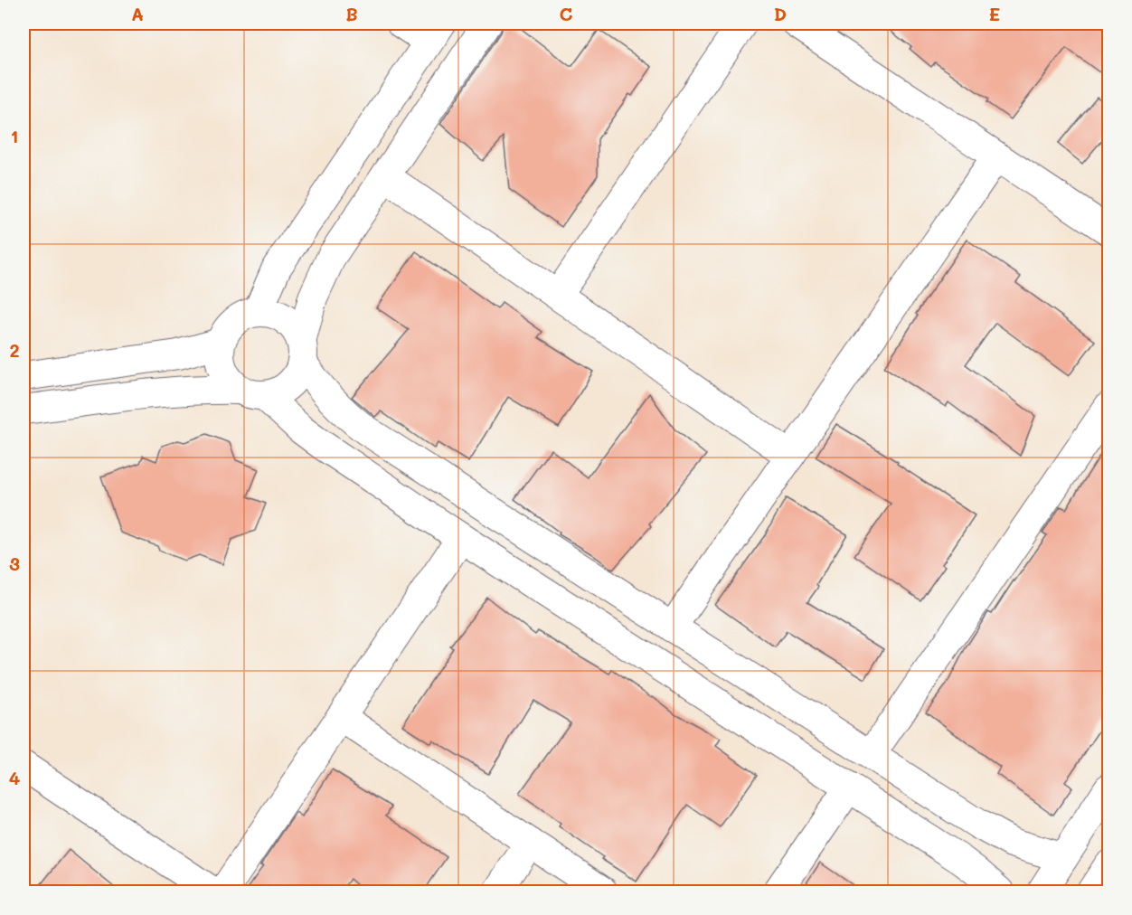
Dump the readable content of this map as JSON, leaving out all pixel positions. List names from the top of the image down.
{
  "grid": {
    "columns": [
      "A",
      "B",
      "C",
      "D",
      "E"
    ],
    "rows": [
      "1",
      "2",
      "3",
      "4"
    ]
  }
}
